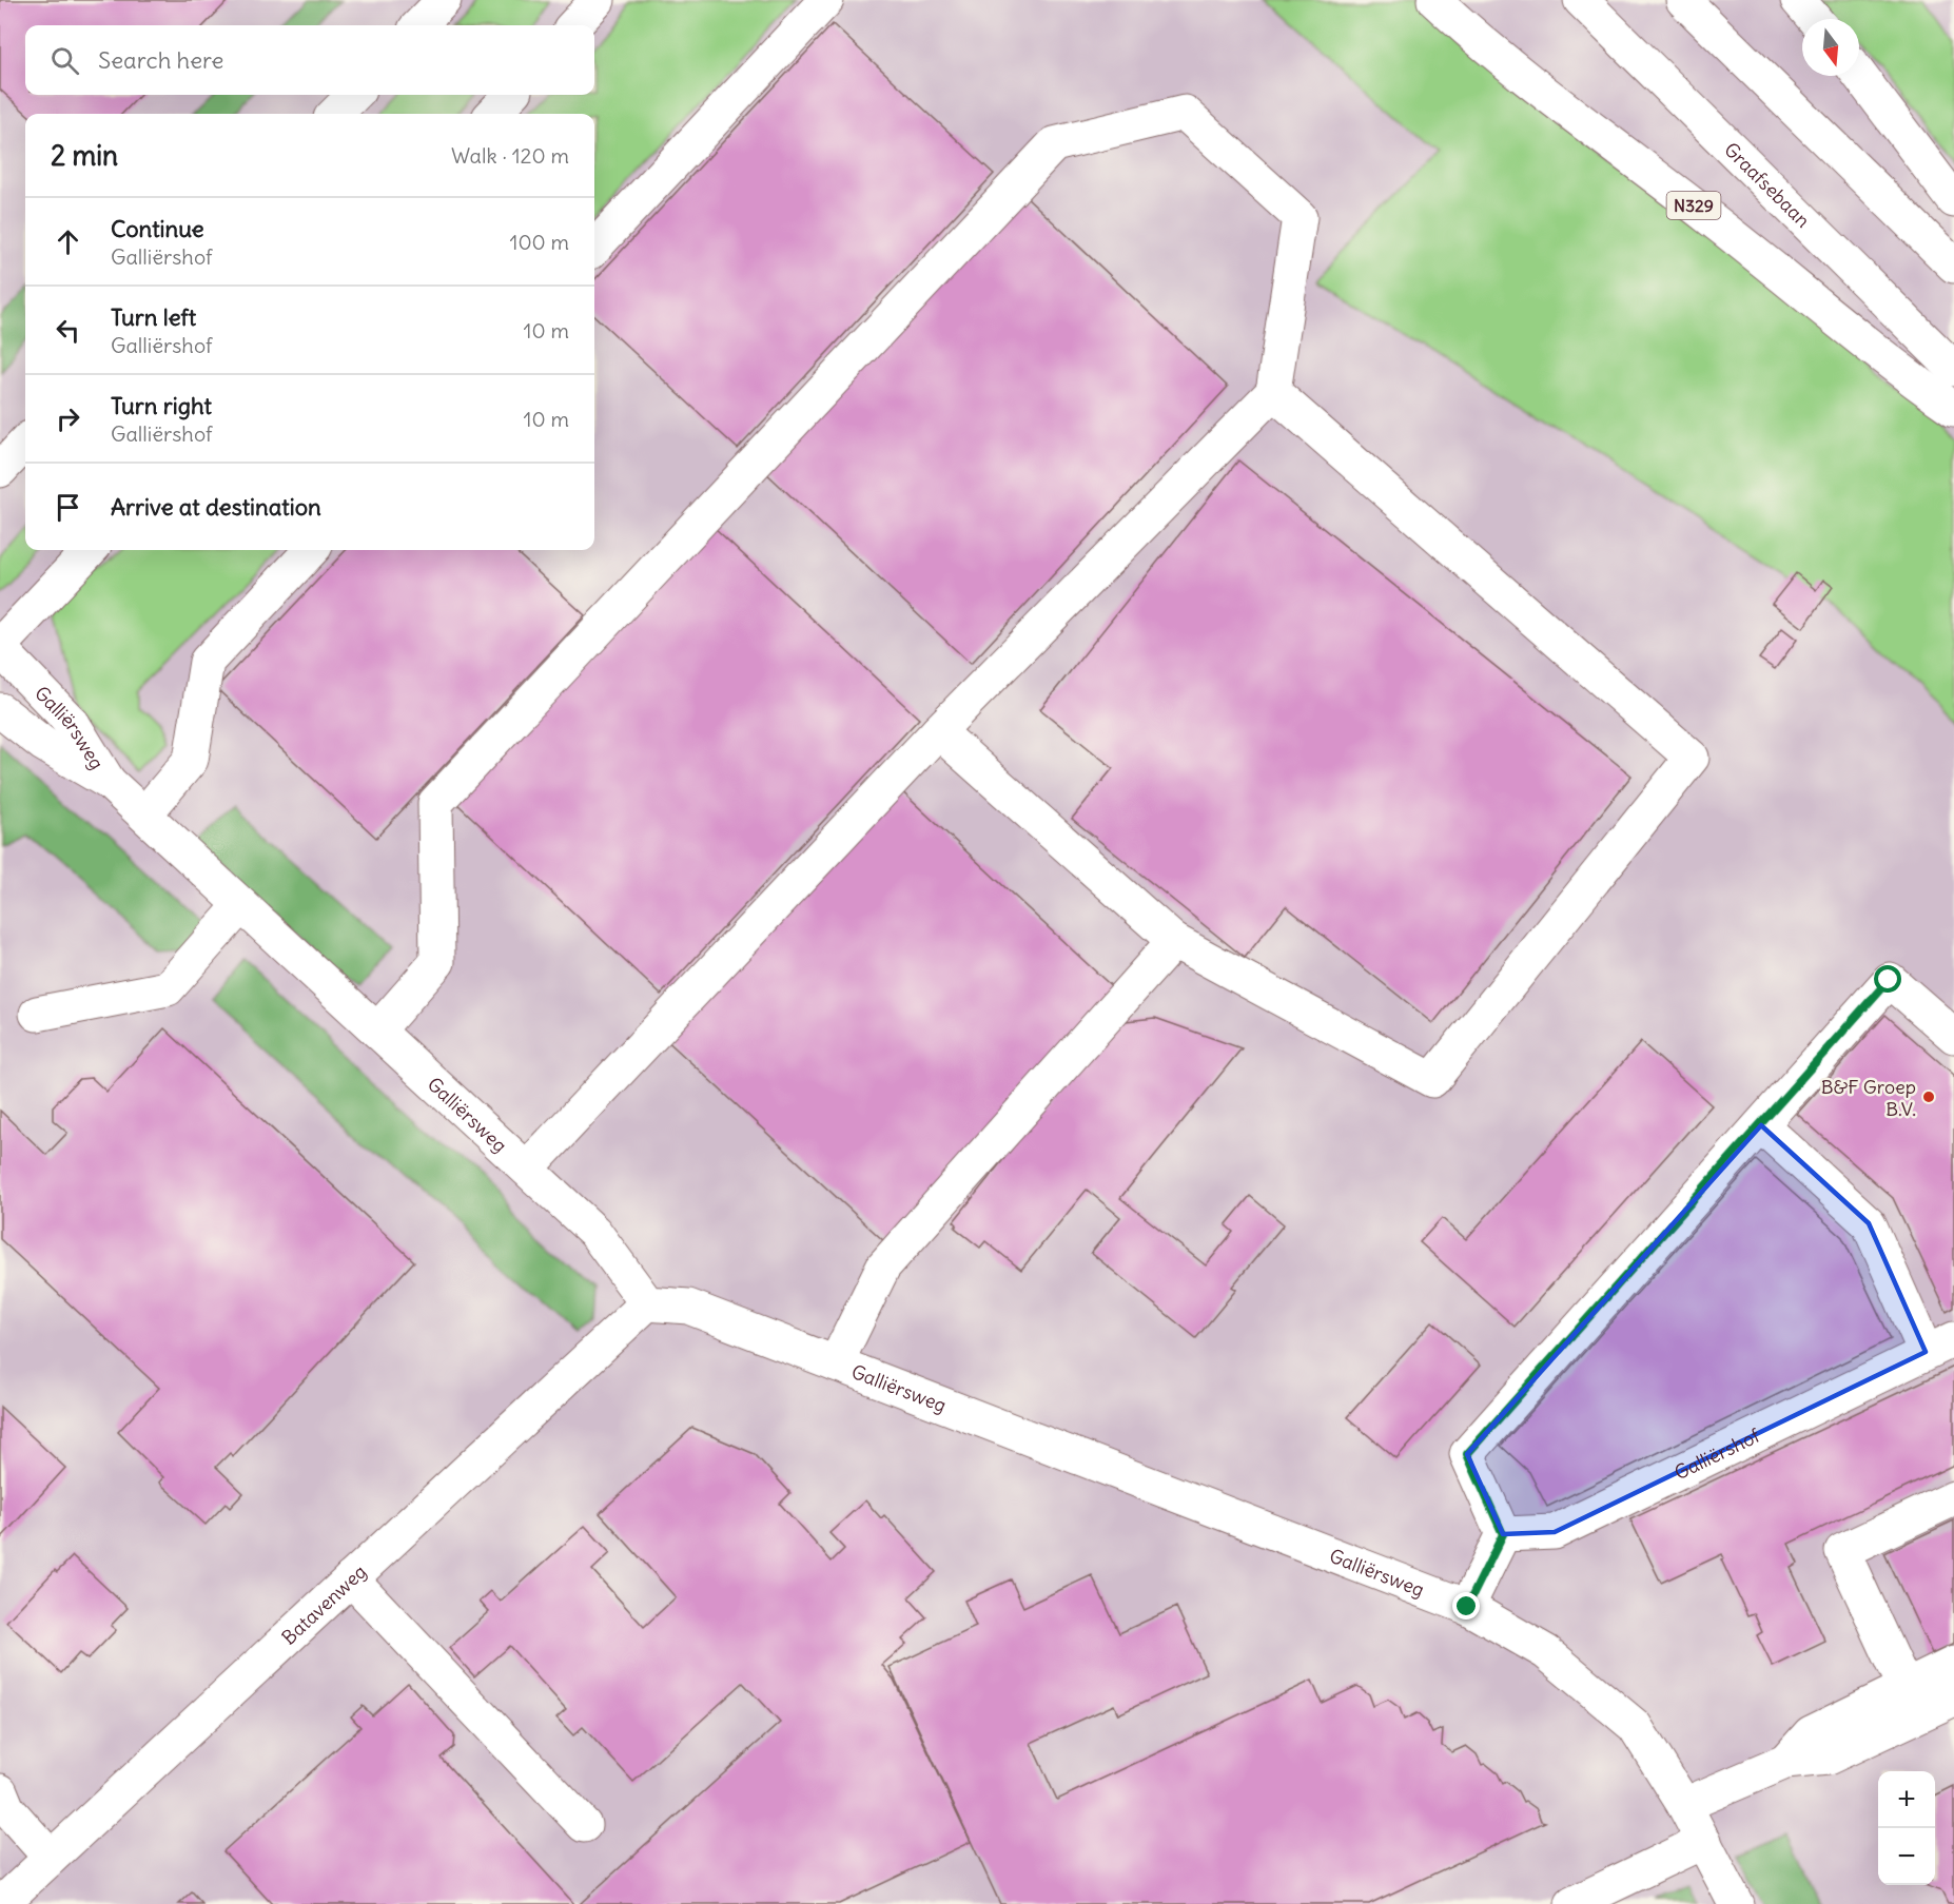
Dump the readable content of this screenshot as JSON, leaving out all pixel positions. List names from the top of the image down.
{
  "streets": {
    "street": [
      "Graafsebaan",
      "N329",
      "Galliërsweg",
      "Galliërshof",
      "Batavenweg"
    ]
  },
  "crossings": [
    ["Galliërsweg", "Batavenweg"]
  ],
  "places": ["B&F Groep B.V."],
  "north": "bottom",
  "page": {
    "search": "Search here",
    "heading": ["2 min", "Walk · 120 m"],
    "list": [
      ["Continue", "Galliërshof", "100 m"],
      ["Turn left", "Galliërshof", "10 m"],
      ["Turn right", "Galliërshof", "10 m"],
      "Arrive at destination"
    ],
    "map_buttons": ["+", "−"]
  }
}
